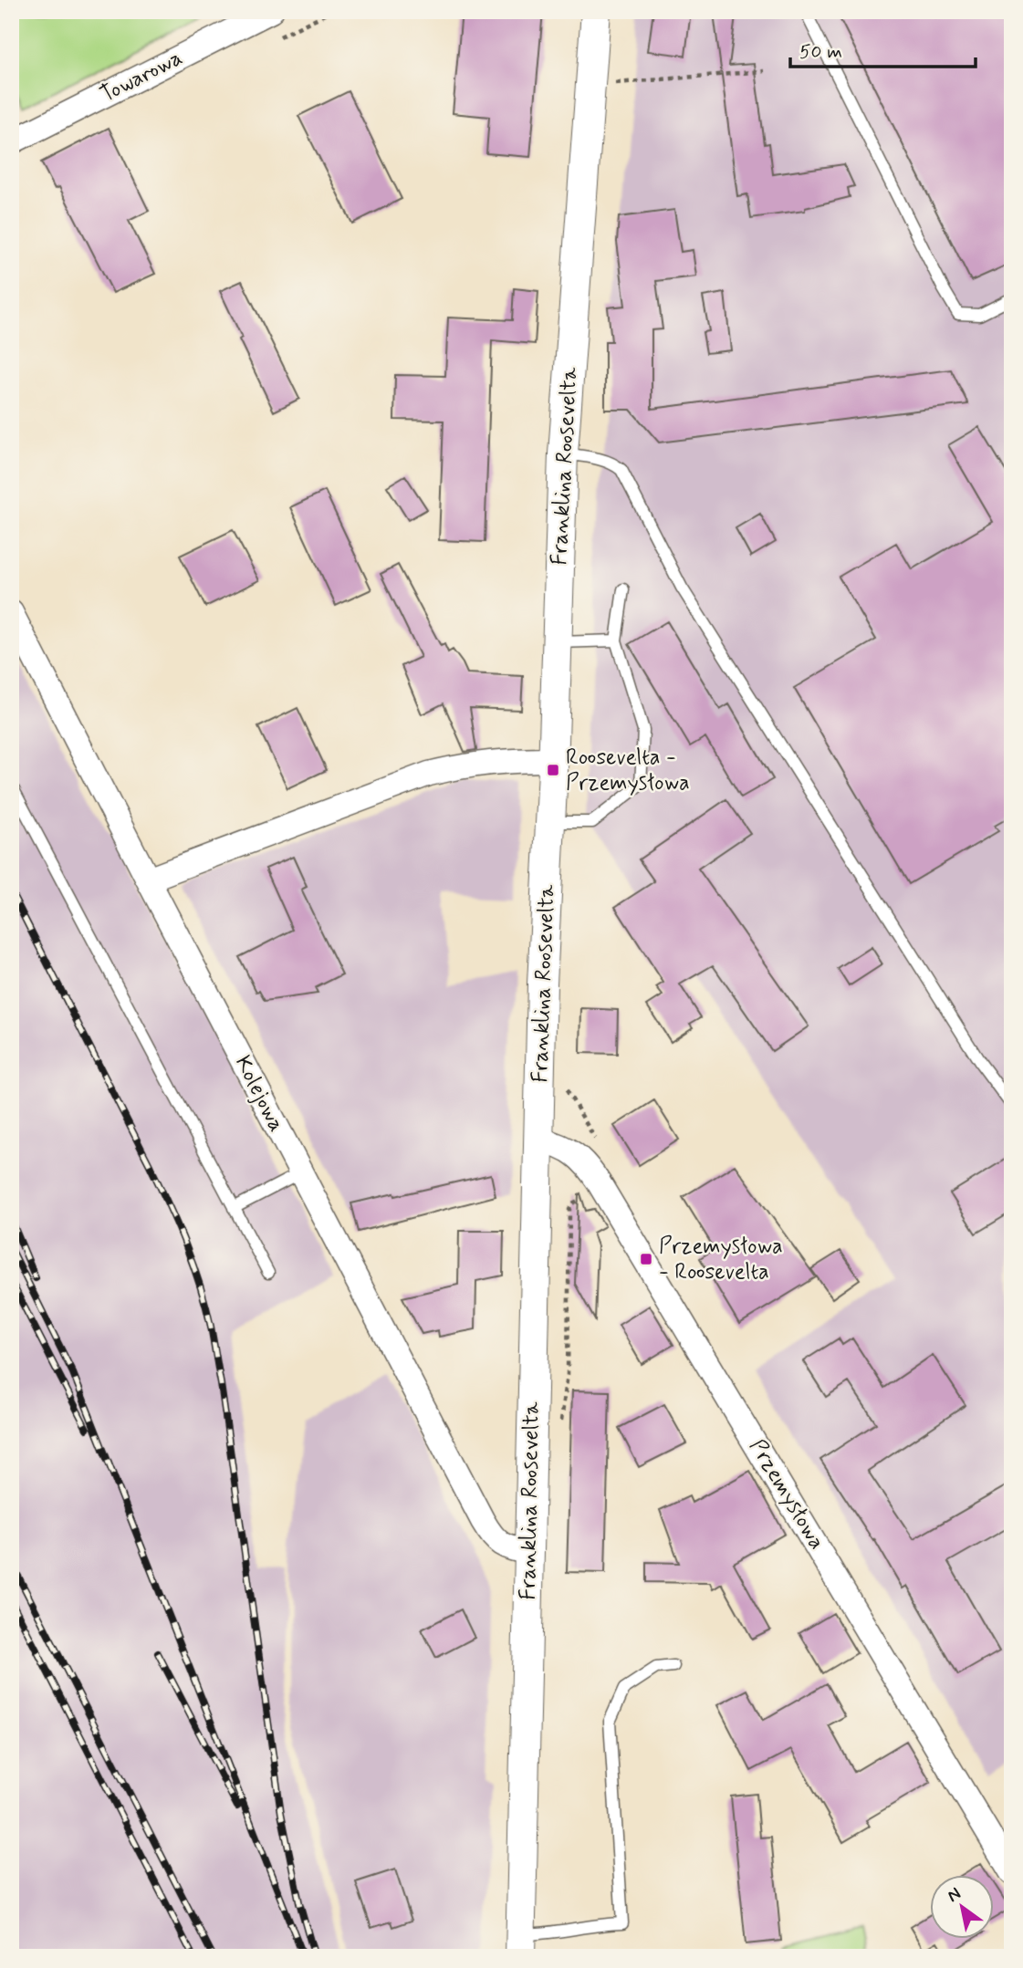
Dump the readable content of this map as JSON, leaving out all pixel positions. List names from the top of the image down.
{
  "streets": {
    "street": [
      "Towarowa",
      "Franklina Roosevelta",
      "Kolejowa",
      "Przemysłowa"
    ]
  },
  "crossings": [
    ["Franklina Roosevelta", "Kolejowa"],
    ["Franklina Roosevelta", "Przemysłowa"]
  ],
  "places": {
    "transit": ["Roosevelta - Przemysłowa", "Przemysłowa - Roosevelta"]
  },
  "scale_bar": "50 m",
  "north": "top left"
}
